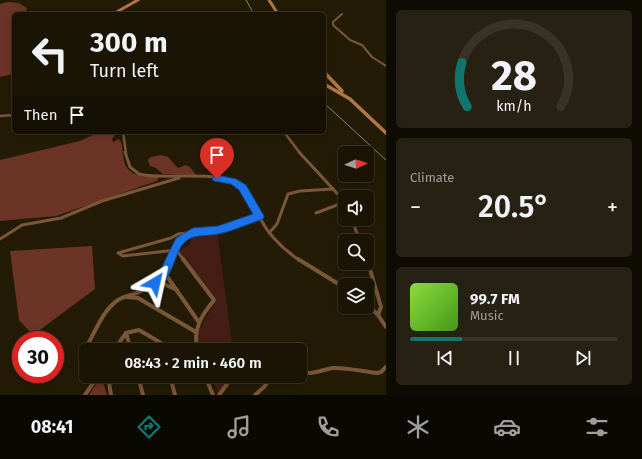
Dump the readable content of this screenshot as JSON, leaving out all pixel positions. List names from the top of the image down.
{
  "north": "right",
  "page": {
    "turn": ["300 m", "Turn left"],
    "then": "Then",
    "tile": "Climate",
    "heat": ["−", "20.5°", "+"],
    "song": ["99.7 FM", "Music"],
    "limit": "30",
    "trip": "08:43 · 2 min · 460 m",
    "tabs": "08:41",
    "gauge": ["28", "km/h"]
  }
}
